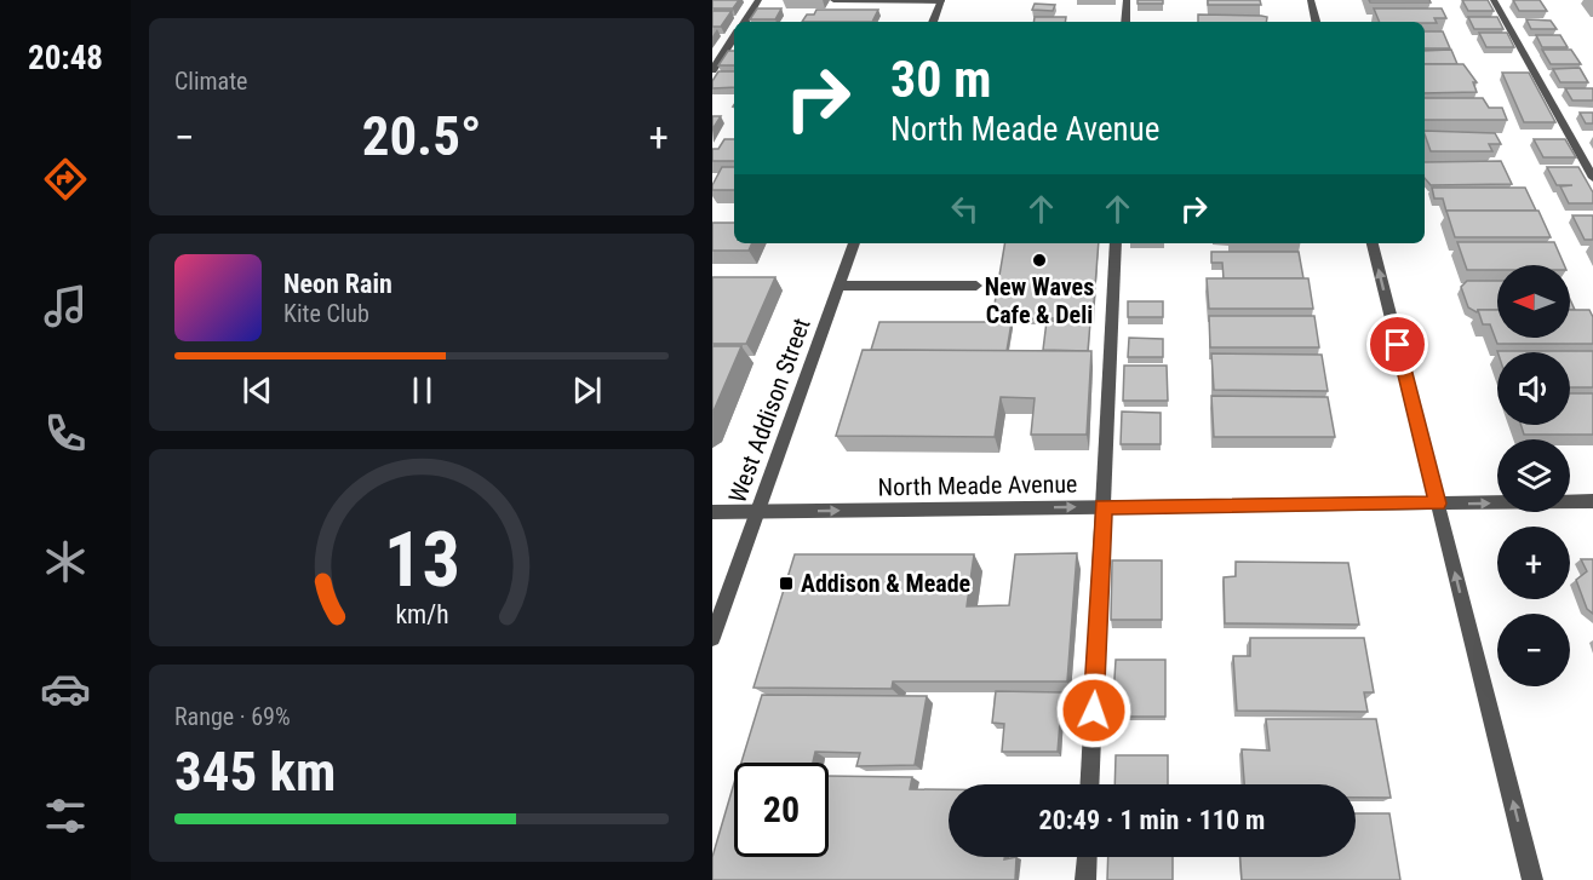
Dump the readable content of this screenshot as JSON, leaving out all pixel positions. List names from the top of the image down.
{
  "streets": {
    "street": ["West Addison Street", "North Meade Avenue"]
  },
  "crossings": [
    ["West Addison Street", "North Meade Avenue"]
  ],
  "one_way": ["North Meade Avenue"],
  "places": {
    "other": ["New Waves Cafe & Deli"],
    "transit": ["Addison & Meade"]
  },
  "north": "left",
  "page": {
    "tabs": "20:48",
    "tile": [
      "Climate",
      ["Range · 69%", "345 km"]
    ],
    "turn": ["30 m", "North Meade Avenue"],
    "heat": ["−", "20.5°", "+"],
    "song": ["Neon Rain", "Kite Club"],
    "map_buttons": ["+", "−"],
    "limit": "20",
    "trip": "20:49 · 1 min · 110 m",
    "gauge": ["13", "km/h"]
  }
}
